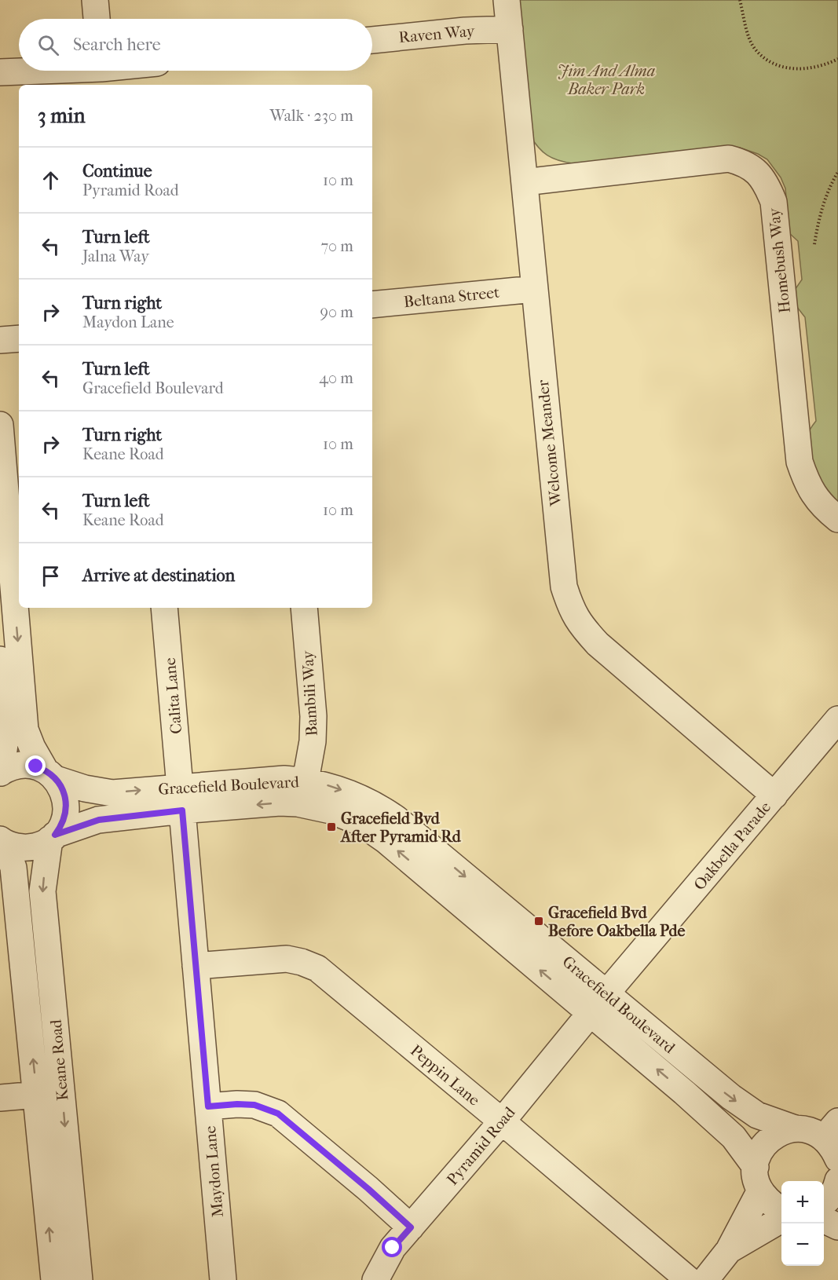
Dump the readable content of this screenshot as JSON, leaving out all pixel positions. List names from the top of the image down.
{
  "streets": {
    "street": [
      "Raven Way",
      "Homebush Way",
      "Beltana Street",
      "Welcome Meander",
      "Bambili Way",
      "Calita Lane",
      "Gracefield Boulevard",
      "Oakbella Parade",
      "Keane Road",
      "Peppin Lane",
      "Pyramid Road",
      "Maydon Lane"
    ]
  },
  "crossings": [
    ["Raven Way", "Welcome Meander"],
    ["Homebush Way", "Welcome Meander"],
    ["Beltana Street", "Welcome Meander"],
    ["Welcome Meander", "Oakbella Parade"],
    ["Bambili Way", "Gracefield Boulevard"],
    ["Calita Lane", "Gracefield Boulevard"],
    ["Calita Lane", "Maydon Lane"],
    ["Gracefield Boulevard", "Oakbella Parade"],
    ["Gracefield Boulevard", "Keane Road"],
    ["Gracefield Boulevard", "Pyramid Road"],
    ["Gracefield Boulevard", "Maydon Lane"],
    ["Peppin Lane", "Pyramid Road"],
    ["Peppin Lane", "Maydon Lane"]
  ],
  "parks": ["Jim And Alma Baker Park"],
  "places": {
    "transit": ["Gracefield Bvd After Pyramid Rd", "Gracefield Bvd Before Oakbella Pde"]
  },
  "page": {
    "search": "Search here",
    "heading": ["3 min", "Walk · 230 m"],
    "list": [
      ["Continue", "Pyramid Road", "10 m"],
      ["Turn left", "Jalna Way", "70 m"],
      ["Turn right", "Maydon Lane", "90 m"],
      ["Turn left", "Gracefield Boulevard", "40 m"],
      ["Turn right", "Keane Road", "10 m"],
      ["Turn left", "Keane Road", "10 m"],
      "Arrive at destination"
    ],
    "map_buttons": ["+", "−"]
  }
}
